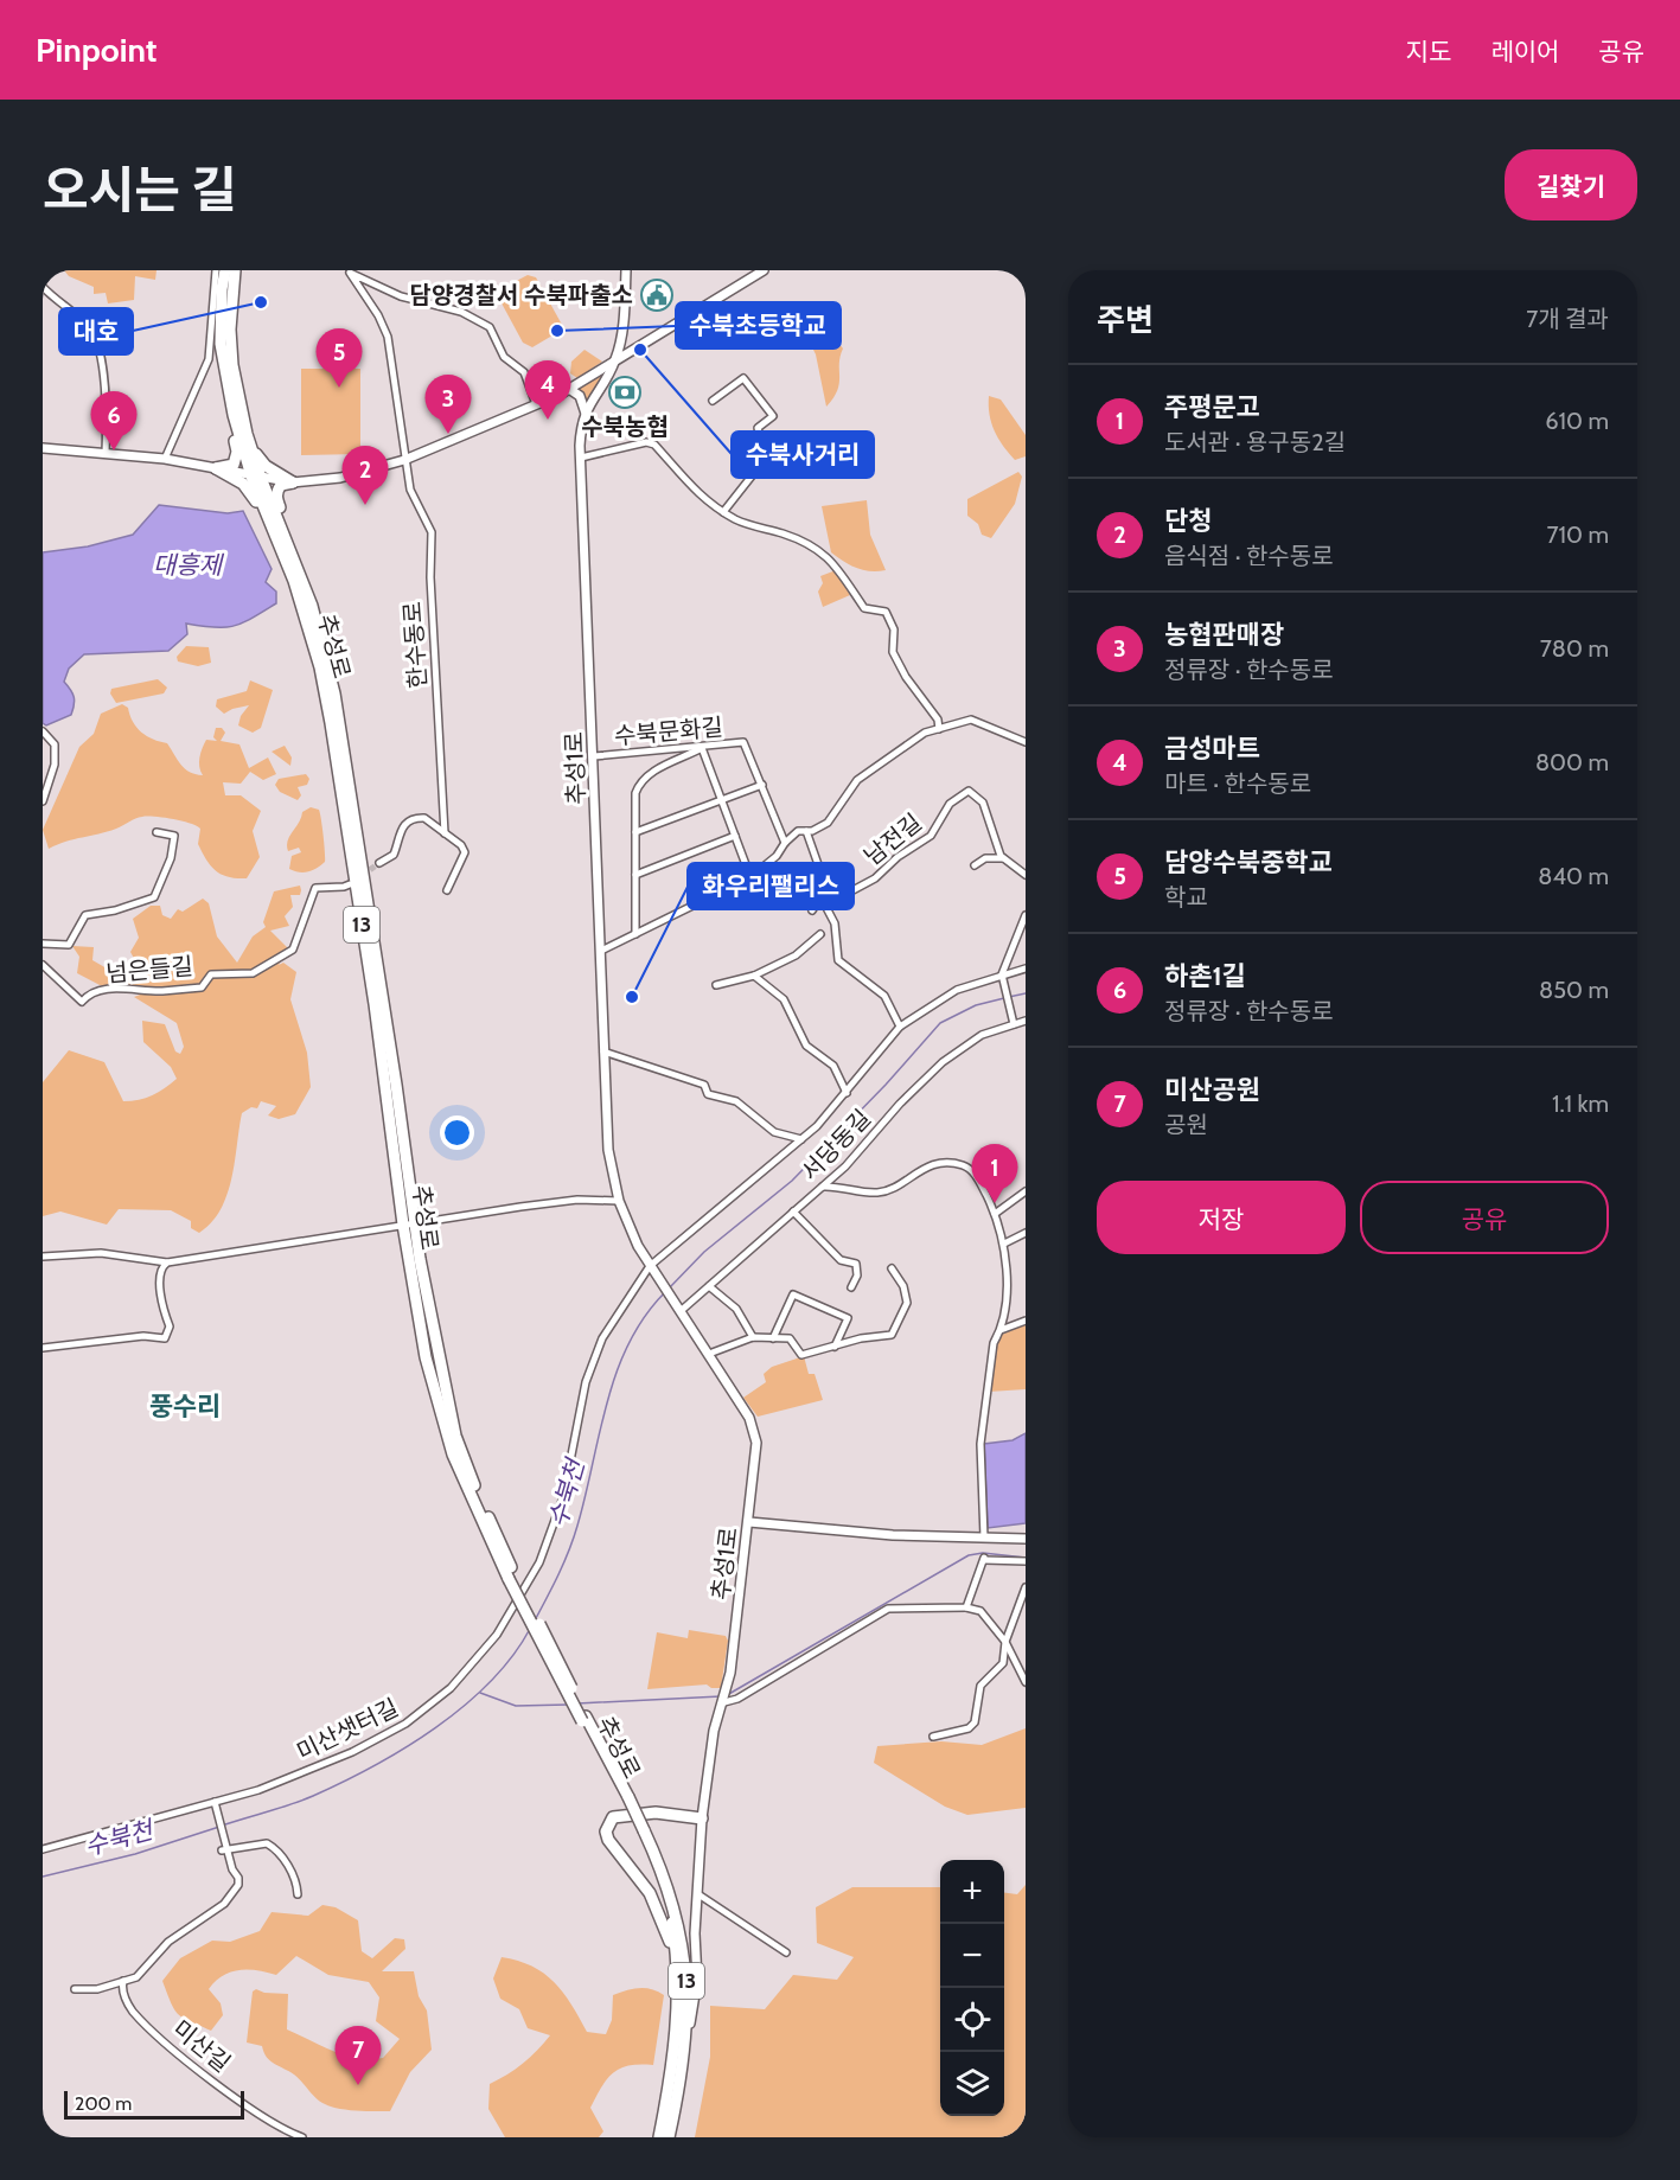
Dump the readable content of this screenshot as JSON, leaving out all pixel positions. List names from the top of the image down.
{
  "streets": {
    "main road": ["추성로", "13"],
    "street": [
      "한수동로",
      "수북문화길",
      "추성1로",
      "남전길",
      "넘은들길",
      "서당동길",
      "미산샛터길",
      "미산길"
    ]
  },
  "crossings": [
    ["추성로", "추성1로"],
    ["수북문화길", "추성1로"],
    ["추성1로", "서당동길"],
    ["추성1로", "미산샛터길"]
  ],
  "districts": ["풍수리"],
  "water": ["대흥제", "수북천"],
  "places": {
    "public building": ["담양경찰서 수북파출소"],
    "other": [
      "대호",
      "수북초등학교",
      "수북사거리",
      "화우리팰리스"
    ],
    "bank": ["수북농협"]
  },
  "scale_bar": "200 m",
  "page": {
    "header": "Pinpoint",
    "nav": ["지도", "레이어", "공유"],
    "title": "오시는 길",
    "buttons": [
      "길찾기",
      ["저장", "공유"]
    ],
    "heading": ["주변", "7개 결과"],
    "pins": [
      "5",
      "4",
      "3",
      "6",
      "2",
      "1",
      "7"
    ],
    "list": [
      {
        "mark": "1",
        "name": "주평문고",
        "note": "도서관 · 용구동2길",
        "value": "610 m"
      },
      {
        "mark": "2",
        "name": "단청",
        "note": "음식점 · 한수동로",
        "value": "710 m"
      },
      {
        "mark": "3",
        "name": "농협판매장",
        "note": "정류장 · 한수동로",
        "value": "780 m"
      },
      {
        "mark": "4",
        "name": "금성마트",
        "note": "마트 · 한수동로",
        "value": "800 m"
      },
      {
        "mark": "5",
        "name": "담양수북중학교",
        "note": "학교",
        "value": "840 m"
      },
      {
        "mark": "6",
        "name": "하촌1길",
        "note": "정류장 · 한수동로",
        "value": "850 m"
      },
      {
        "mark": "7",
        "name": "미산공원",
        "note": "공원",
        "value": "1.1 km"
      }
    ],
    "map_buttons": ["+", "−"],
    "scale": "200 m"
  }
}
